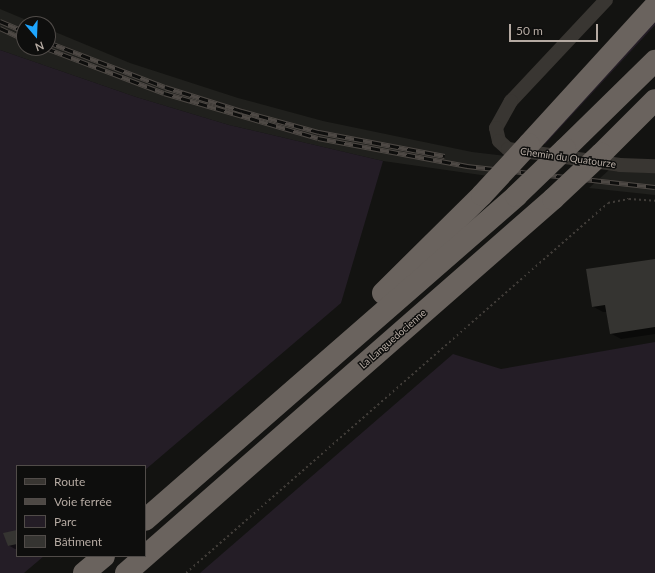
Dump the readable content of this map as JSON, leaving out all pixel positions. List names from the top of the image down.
{
  "streets": {
    "highway": ["La Languedocienne"],
    "street": ["Chemin du Quatourze"]
  },
  "legend": [
    "Route",
    "Voie ferrée",
    "Parc",
    "Bâtiment"
  ],
  "scale_bar": "50 m",
  "north": "bottom"
}
